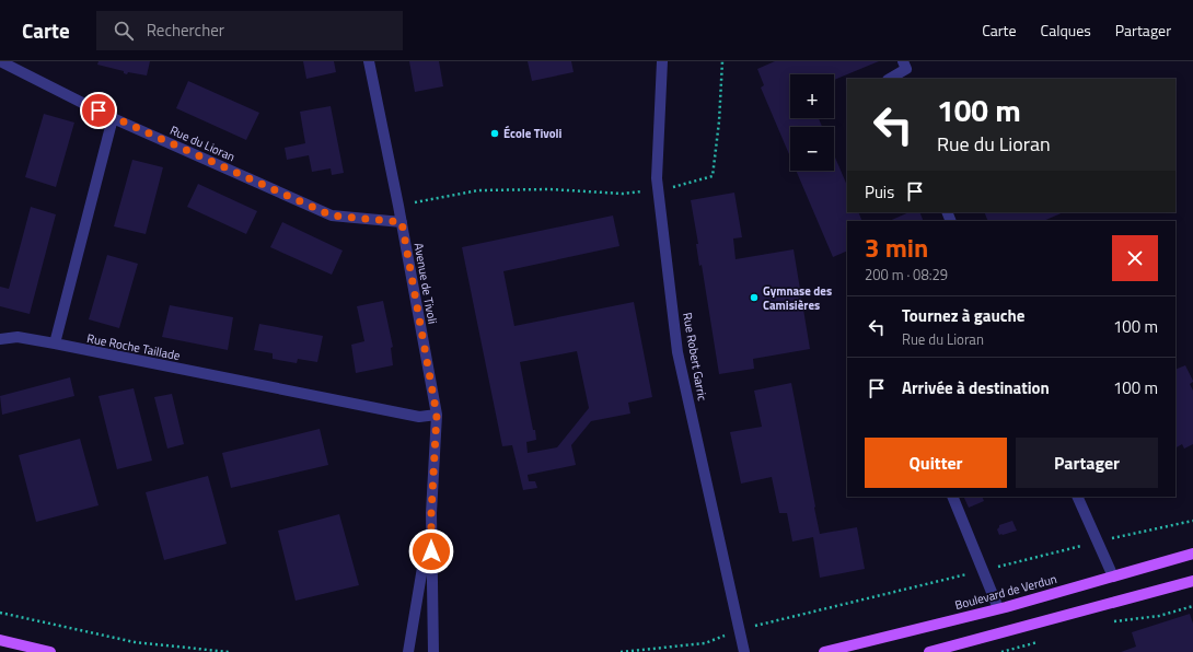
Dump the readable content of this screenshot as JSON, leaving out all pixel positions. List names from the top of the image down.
{
  "streets": {
    "main road": ["Boulevard de Verdun"],
    "street": [
      "Rue du Lioran",
      "Avenue de Tivoli",
      "Rue Roche Taillade",
      "Rue Robert Garric"
    ]
  },
  "crossings": [
    ["Rue du Lioran", "Avenue de Tivoli"],
    ["Avenue de Tivoli", "Rue Roche Taillade"]
  ],
  "places": ["École Tivoli", "Gymnase des Camisières"],
  "page": {
    "header": "Carte",
    "search": "Rechercher",
    "nav": ["Carte", "Calques", "Partager"],
    "map_buttons": ["+", "−"],
    "turn": ["100 m", "Rue du Lioran"],
    "then": "Puis",
    "heading": ["3 min", "200 m · 08:29"],
    "list": [
      {
        "name": "Tournez à gauche",
        "note": "Rue du Lioran",
        "value": "100 m"
      },
      {
        "name": "Arrivée à destination",
        "value": "100 m"
      }
    ],
    "buttons": ["Quitter", "Partager"]
  }
}
